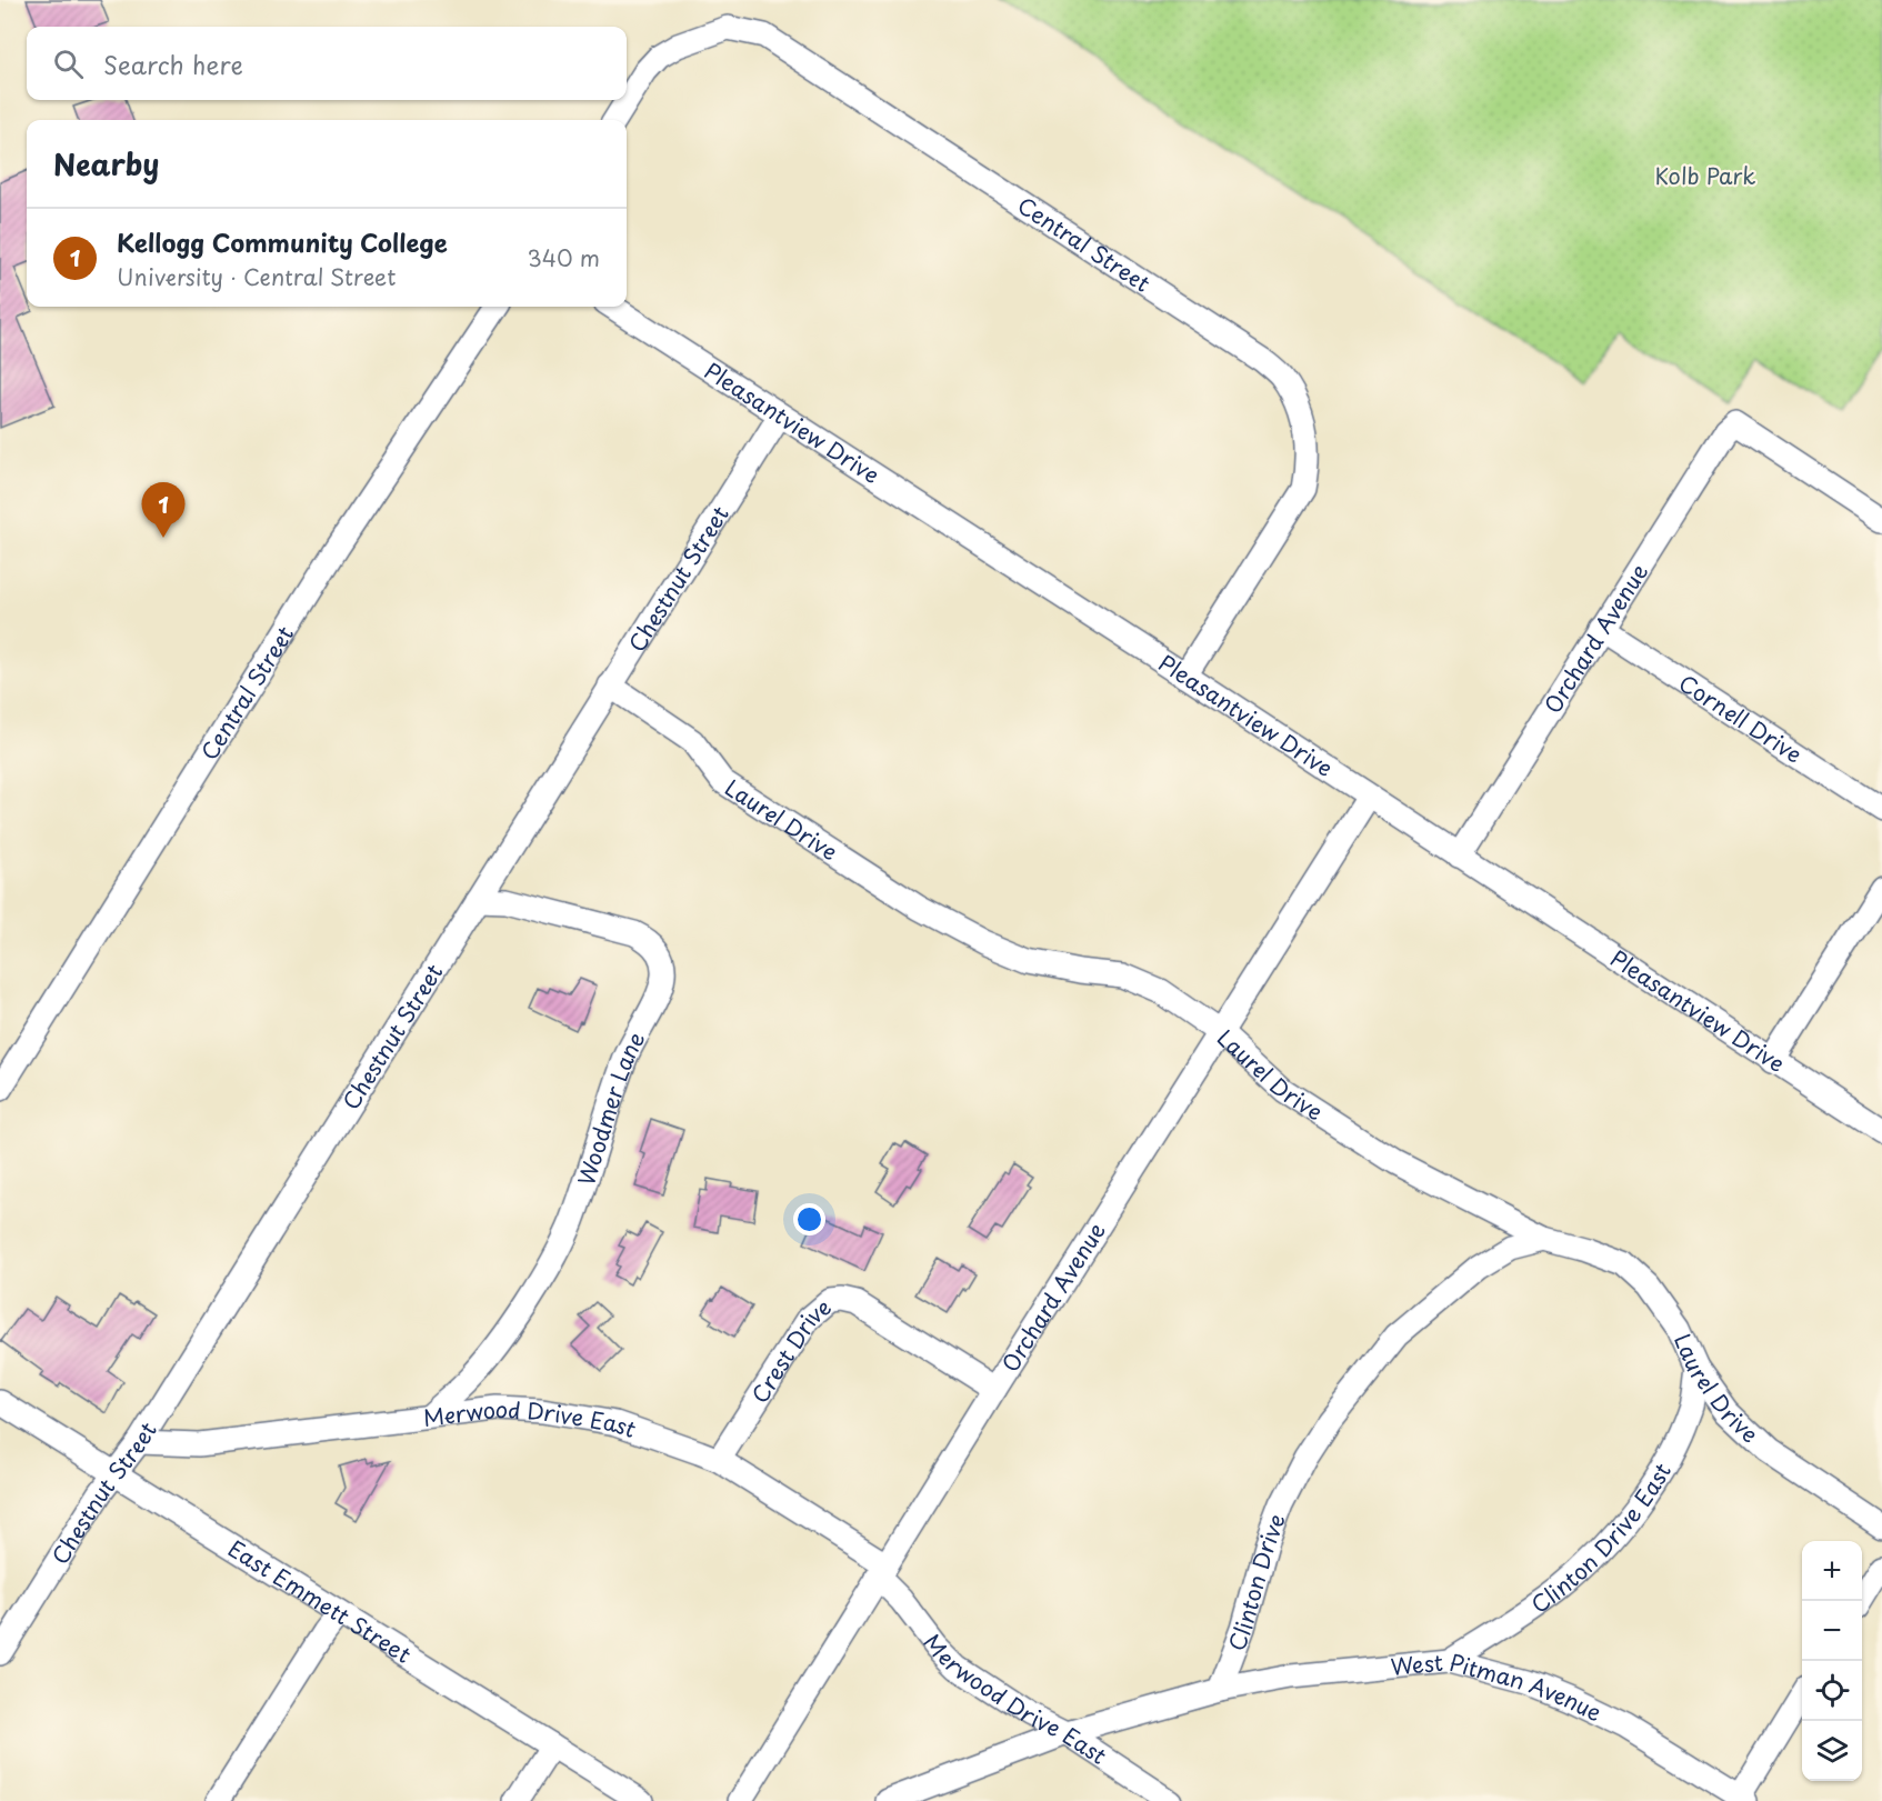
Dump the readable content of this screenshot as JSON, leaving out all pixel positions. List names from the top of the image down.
{
  "streets": {
    "street": [
      "Central Street",
      "Pleasantview Drive",
      "Chestnut Street",
      "Orchard Avenue",
      "Cornell Drive",
      "Laurel Drive",
      "Woodmer Lane",
      "Crest Drive",
      "Merwood Drive East",
      "Clinton Drive East",
      "Clinton Drive",
      "East Emmett Street",
      "West Pitman Avenue"
    ]
  },
  "crossings": [
    ["Central Street", "Pleasantview Drive"],
    ["Pleasantview Drive", "Chestnut Street"],
    ["Pleasantview Drive", "Orchard Avenue"],
    ["Chestnut Street", "Laurel Drive"],
    ["Chestnut Street", "Woodmer Lane"],
    ["Chestnut Street", "Merwood Drive East"],
    ["Chestnut Street", "East Emmett Street"],
    ["Orchard Avenue", "Cornell Drive"],
    ["Orchard Avenue", "Laurel Drive"],
    ["Orchard Avenue", "Crest Drive"],
    ["Orchard Avenue", "Merwood Drive East"],
    ["Laurel Drive", "Clinton Drive East"],
    ["Laurel Drive", "Clinton Drive"],
    ["Woodmer Lane", "Merwood Drive East"],
    ["Crest Drive", "Merwood Drive East"],
    ["Clinton Drive East", "West Pitman Avenue"],
    ["Clinton Drive", "West Pitman Avenue"]
  ],
  "parks": ["Kolb Park"],
  "page": {
    "search": "Search here",
    "heading": "Nearby",
    "list": [
      {
        "mark": "1",
        "name": "Kellogg Community College",
        "note": "University · Central Street",
        "value": "340 m"
      }
    ],
    "pins": "1",
    "map_buttons": ["+", "−"]
  }
}
